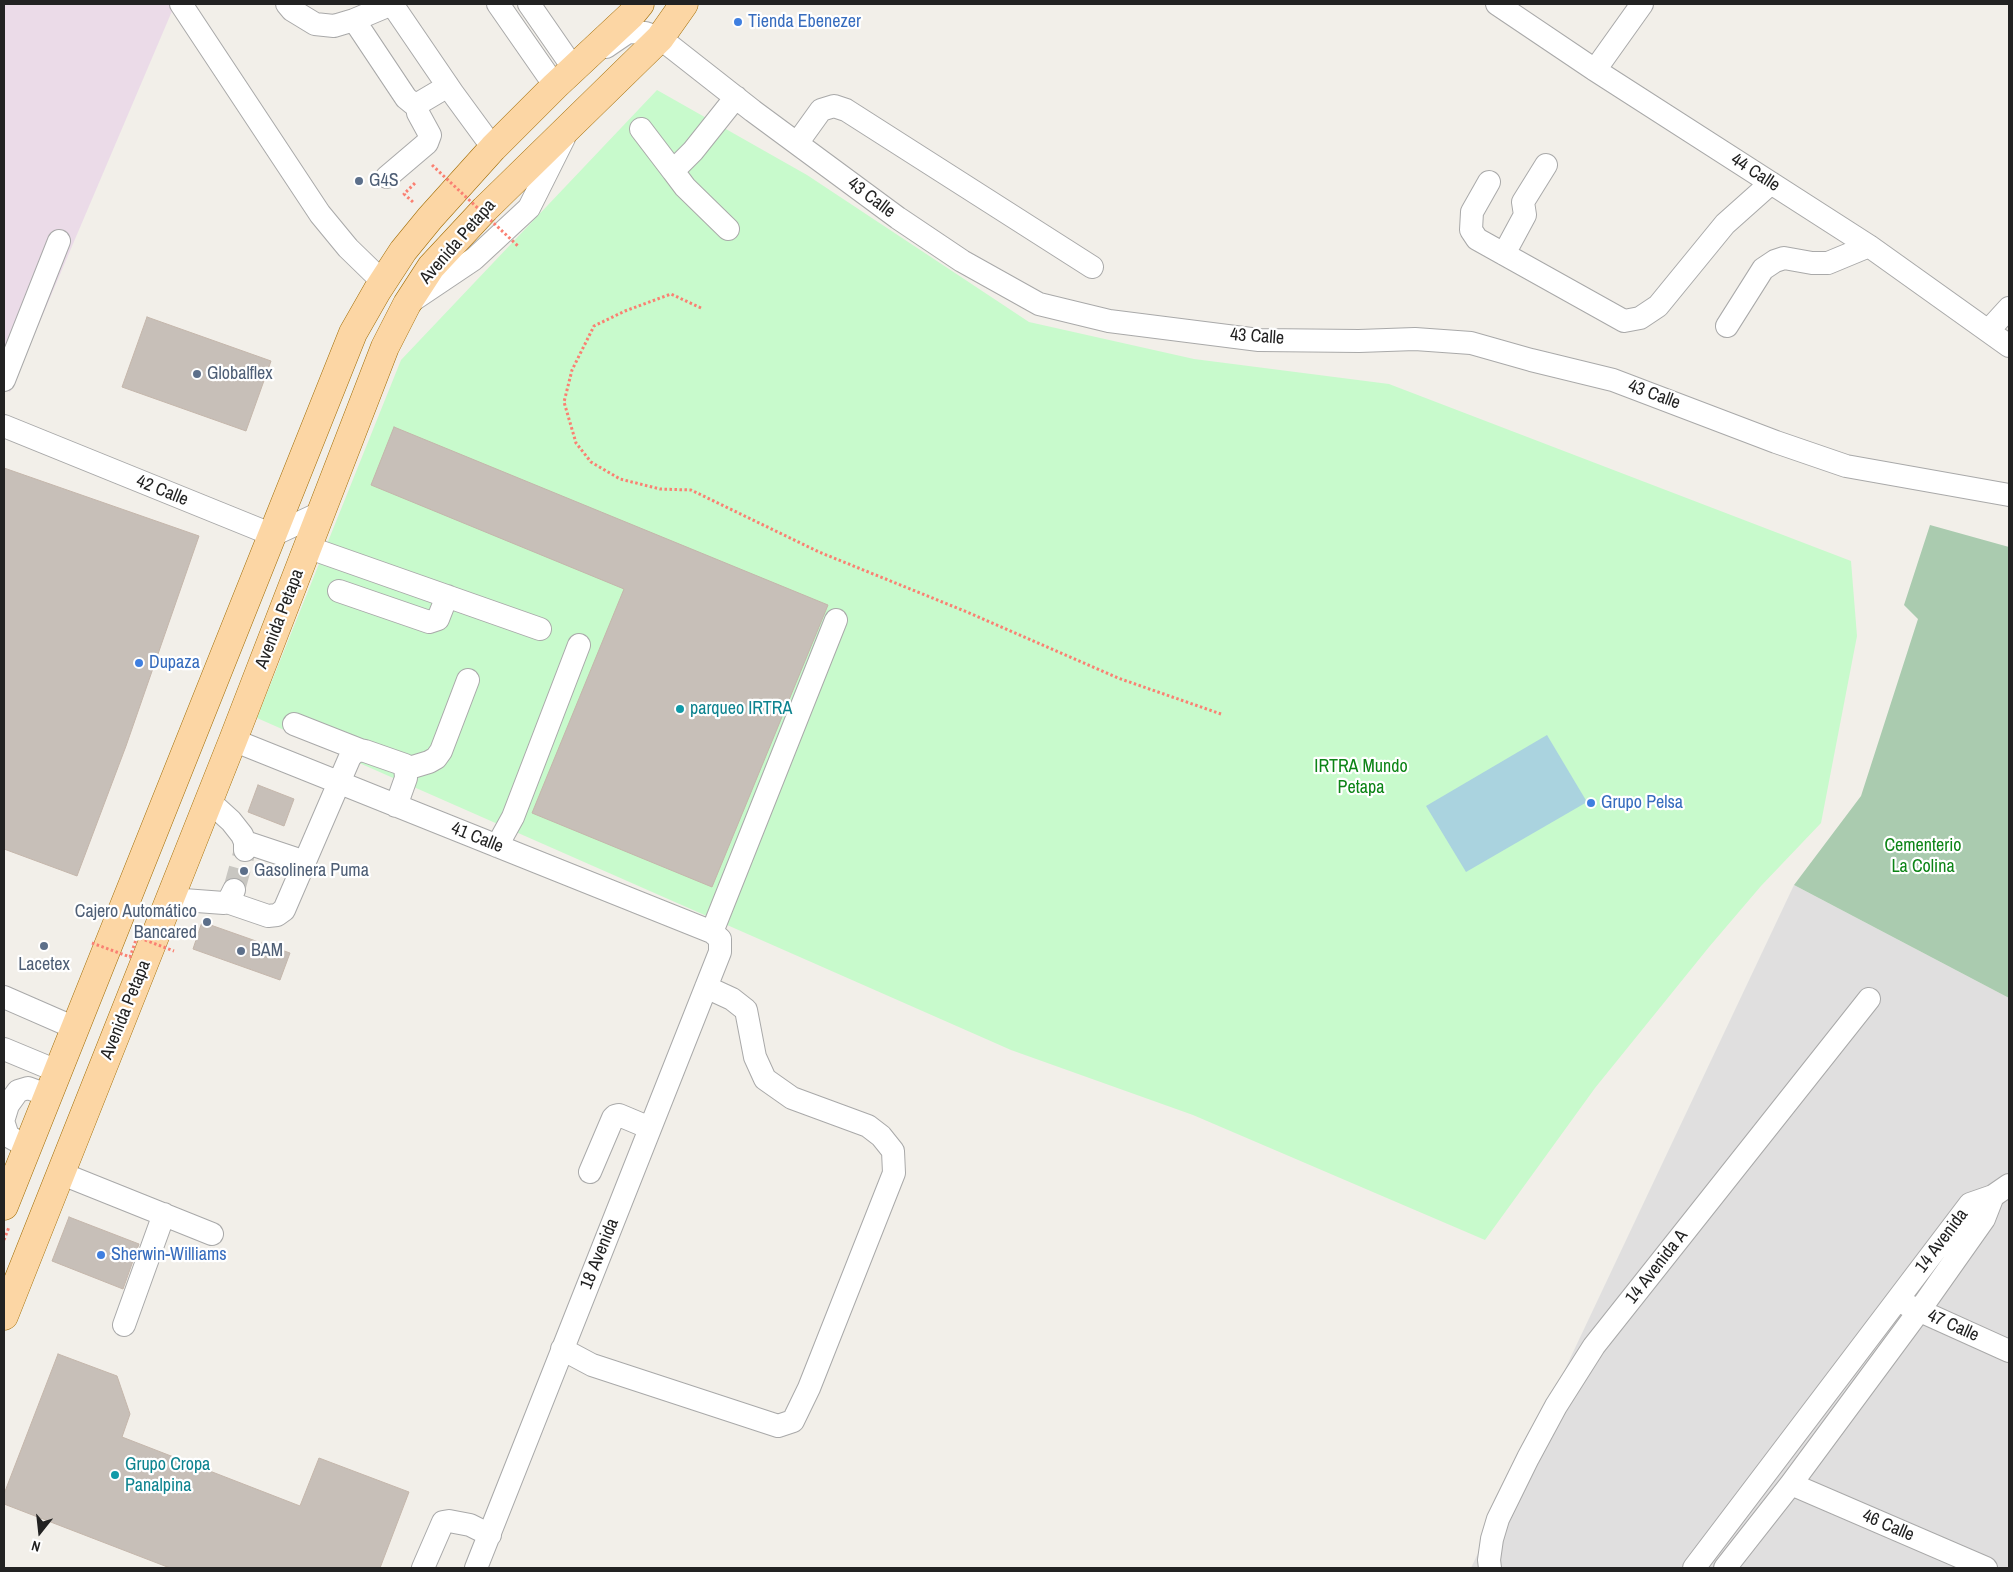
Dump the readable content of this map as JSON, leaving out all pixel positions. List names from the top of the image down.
{
  "streets": {
    "main road": ["Avenida Petapa"],
    "street": [
      "44 Calle",
      "43 Calle",
      "42 Calle",
      "41 Calle",
      "14 Avenida",
      "18 Avenida",
      "14 Avenida A",
      "47 Calle",
      "46 Calle"
    ]
  },
  "crossings": [
    ["43 Calle", "Avenida Petapa"],
    ["Avenida Petapa", "42 Calle"],
    ["Avenida Petapa", "41 Calle"],
    ["41 Calle", "18 Avenida"],
    ["14 Avenida", "47 Calle"],
    ["14 Avenida", "46 Calle"]
  ],
  "parks": ["IRTRA Mundo Petapa", "Cementerio La Colina"],
  "places": [
    "Tienda Ebenezer",
    "G4S",
    "Globalflex",
    "Dupaza",
    "parqueo IRTRA",
    "Grupo Pelsa",
    "Gasolinera Puma",
    "Cajero Automático Bancared",
    "Lacetex",
    "BAM",
    "Sherwin-Williams",
    "Grupo Cropa Panalpina"
  ],
  "north": "bottom"
}
